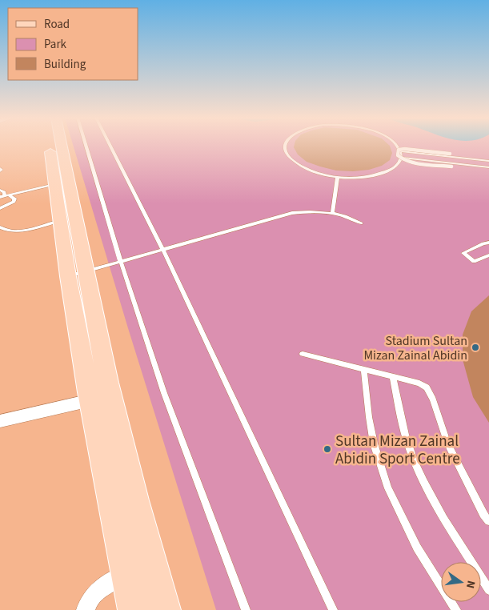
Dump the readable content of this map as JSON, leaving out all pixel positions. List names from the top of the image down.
{
  "places": ["Stadium Sultan Mizan Zainal Abidin", "Sultan Mizan Zainal Abidin Sport Centre"],
  "legend": ["Road", "Park", "Building"],
  "north": "right"
}
